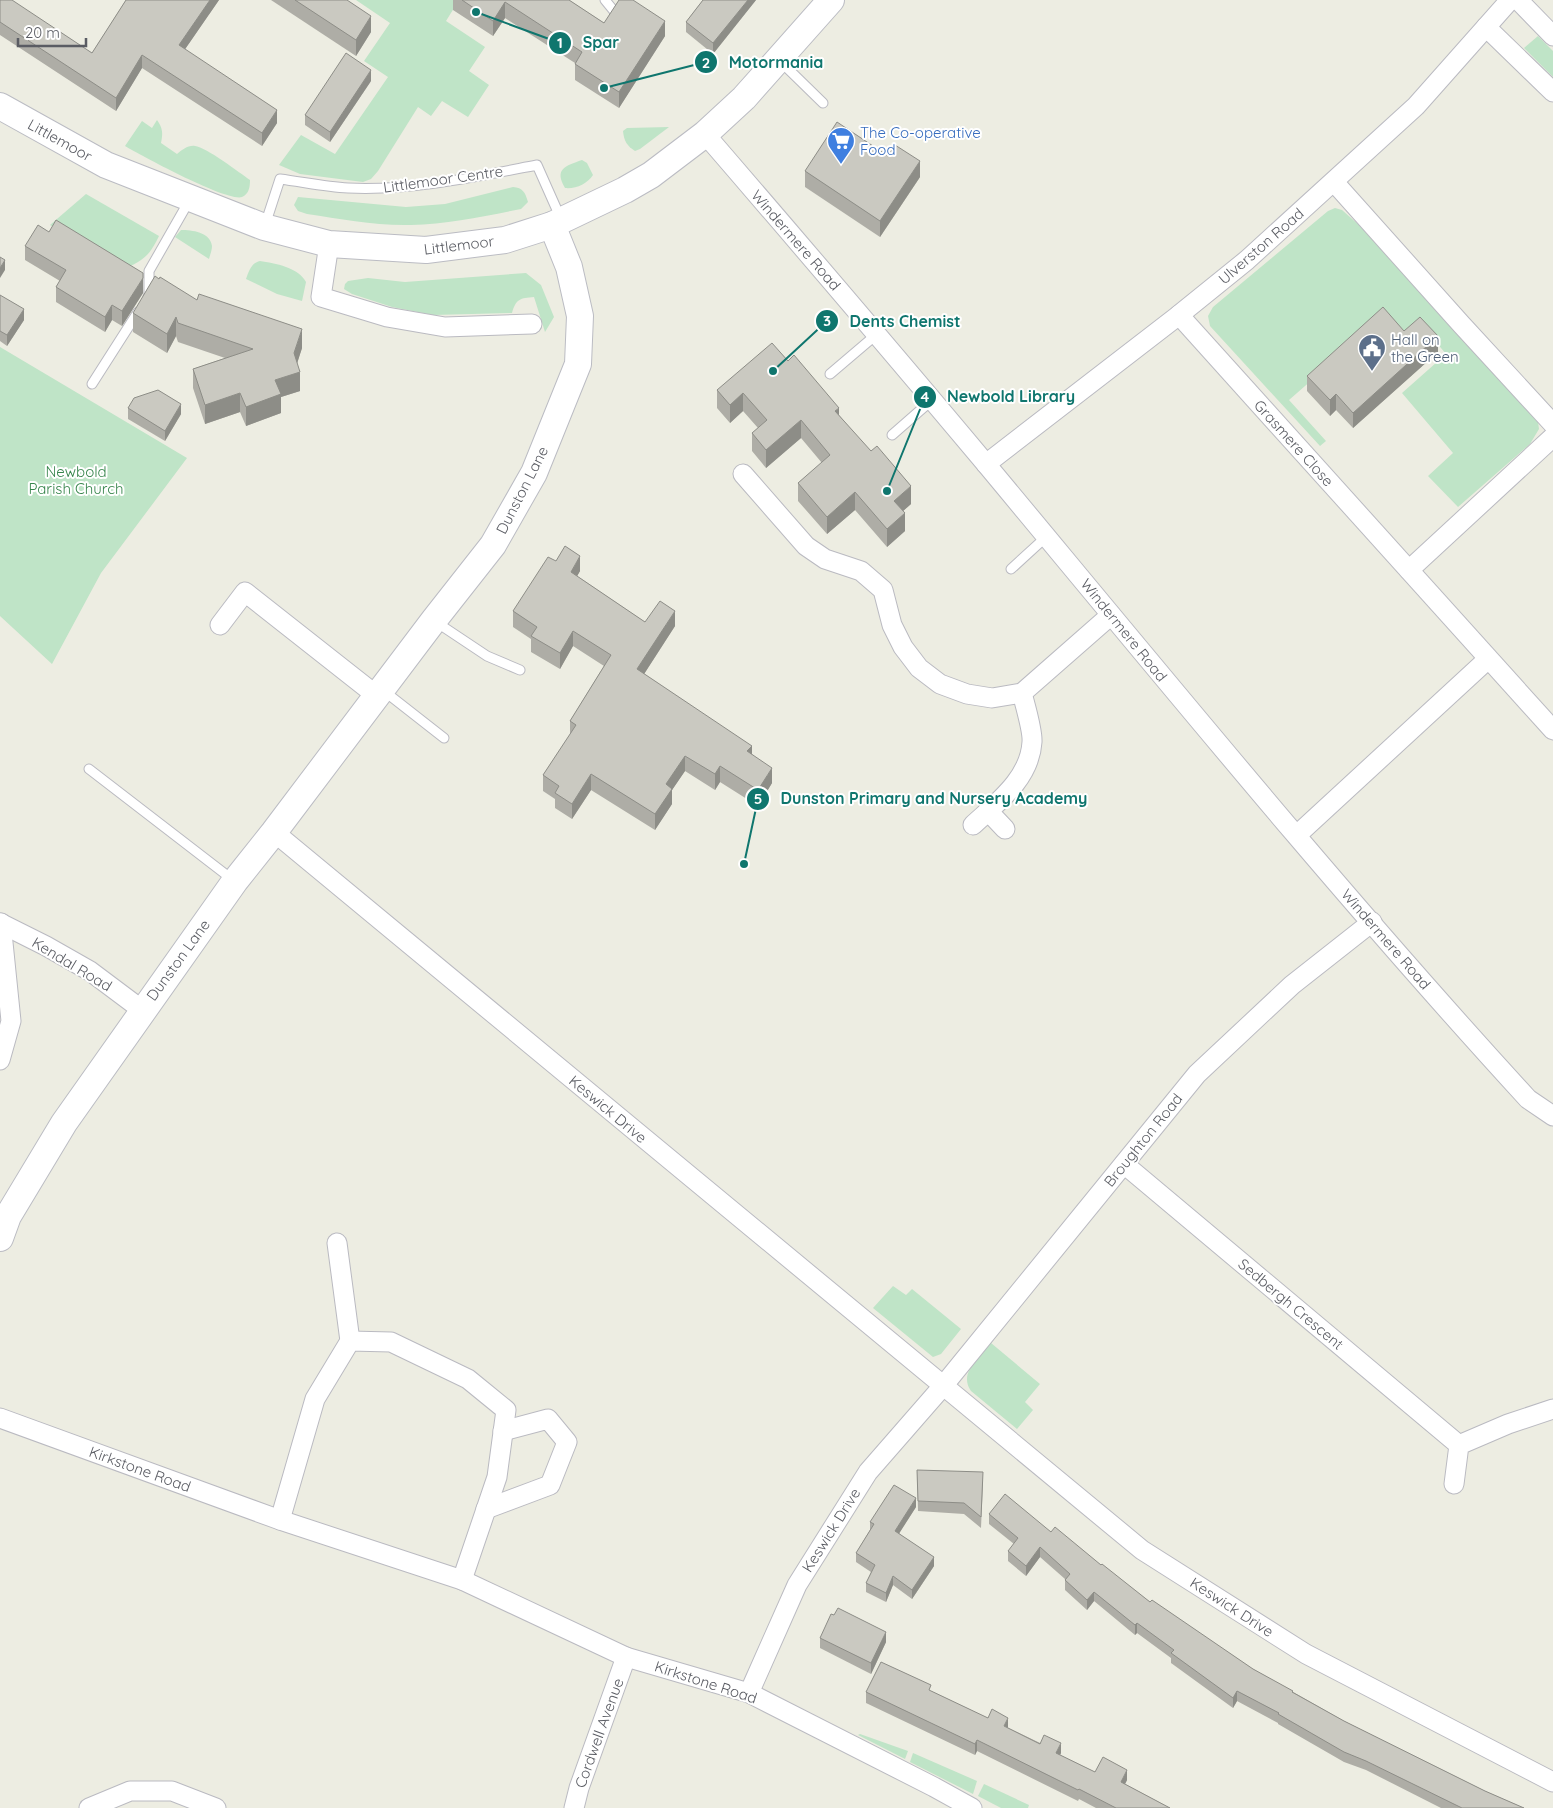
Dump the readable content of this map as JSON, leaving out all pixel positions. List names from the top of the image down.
{
  "streets": {
    "street": [
      "Littlemoor",
      "Windermere Road",
      "Ulverston Road",
      "Grasmere Close",
      "Dunston Lane",
      "Kendal Road",
      "Keswick Drive",
      "Broughton Road",
      "Sedbergh Crescent",
      "Kirkstone Road",
      "Cordwell Avenue"
    ],
    "lane": ["Littlemoor Centre"]
  },
  "crossings": [
    ["Littlemoor", "Littlemoor Centre"],
    ["Littlemoor", "Windermere Road"],
    ["Littlemoor", "Dunston Lane"],
    ["Littlemoor Centre", "Dunston Lane"],
    ["Windermere Road", "Ulverston Road"],
    ["Windermere Road", "Broughton Road"],
    ["Ulverston Road", "Grasmere Close"],
    ["Dunston Lane", "Kendal Road"],
    ["Dunston Lane", "Keswick Drive"],
    ["Keswick Drive", "Broughton Road"],
    ["Keswick Drive", "Kirkstone Road"],
    ["Broughton Road", "Sedbergh Crescent"],
    ["Kirkstone Road", "Cordwell Avenue"]
  ],
  "parks": ["Newbold Parish Church"],
  "places": {
    "other": [
      "Spar",
      "Motormania",
      "Dents Chemist",
      "Newbold Library",
      "Dunston Primary and Nursery Academy"
    ],
    "supermarket": ["The Co-operative Food"],
    "public building": ["Hall on the Green"]
  },
  "scale_bar": "20 m"
}
